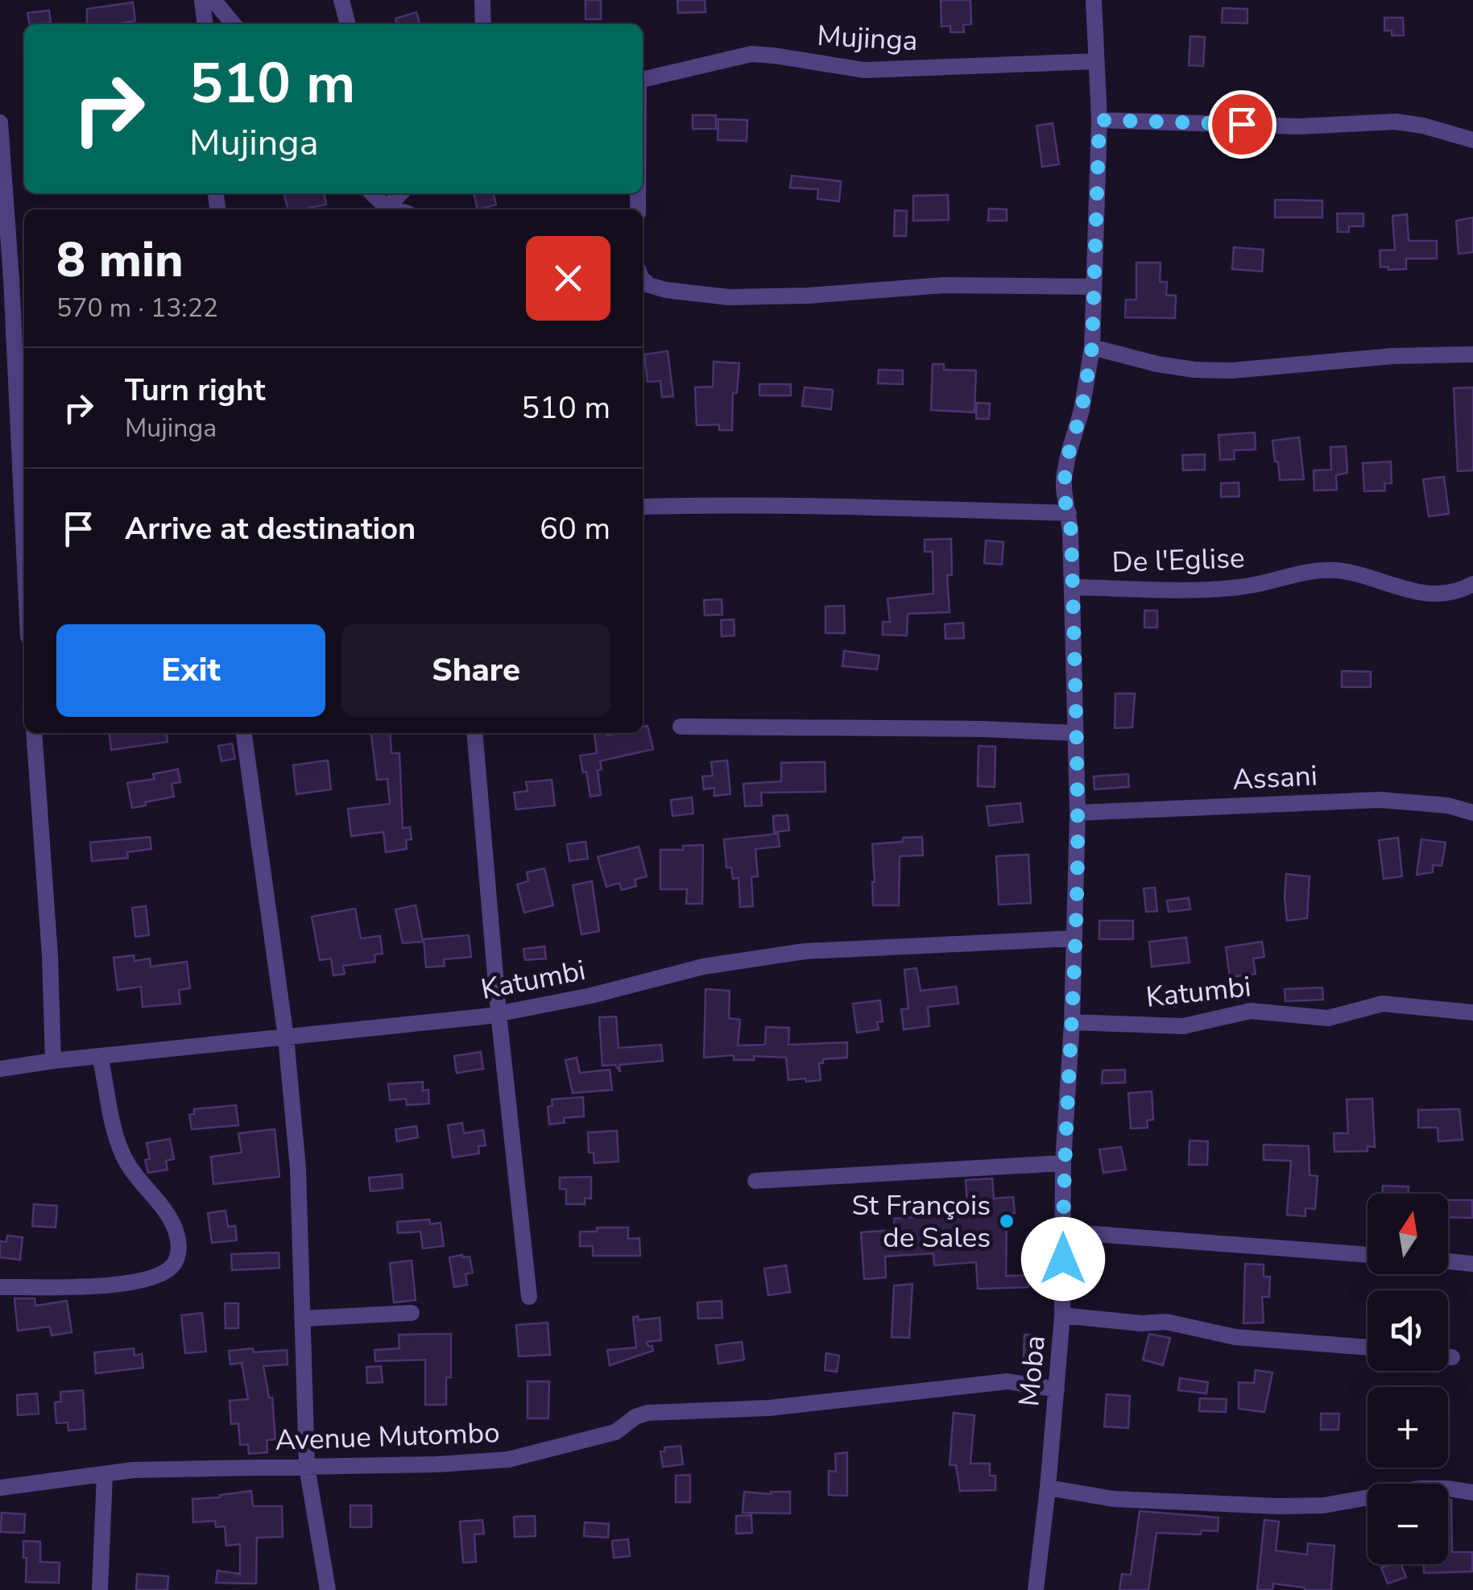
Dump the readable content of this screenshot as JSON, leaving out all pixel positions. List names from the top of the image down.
{
  "streets": {
    "street": [
      "Mujinga",
      "De l'Eglise",
      "Assani",
      "Katumbi",
      "Moba",
      "Avenue Mutombo"
    ]
  },
  "crossings": [
    ["Mujinga", "Moba"],
    ["De l'Eglise", "Moba"],
    ["Assani", "Moba"],
    ["Katumbi", "Moba"],
    ["Moba", "Avenue Mutombo"]
  ],
  "places": ["St François de Sales"],
  "north": "top",
  "page": {
    "turn": ["510 m", "Mujinga"],
    "heading": ["8 min", "570 m · 13:22"],
    "list": [
      {
        "name": "Turn right",
        "note": "Mujinga",
        "value": "510 m"
      },
      {
        "name": "Arrive at destination",
        "value": "60 m"
      }
    ],
    "buttons": ["Exit", "Share"],
    "map_buttons": ["+", "−"]
  }
}
